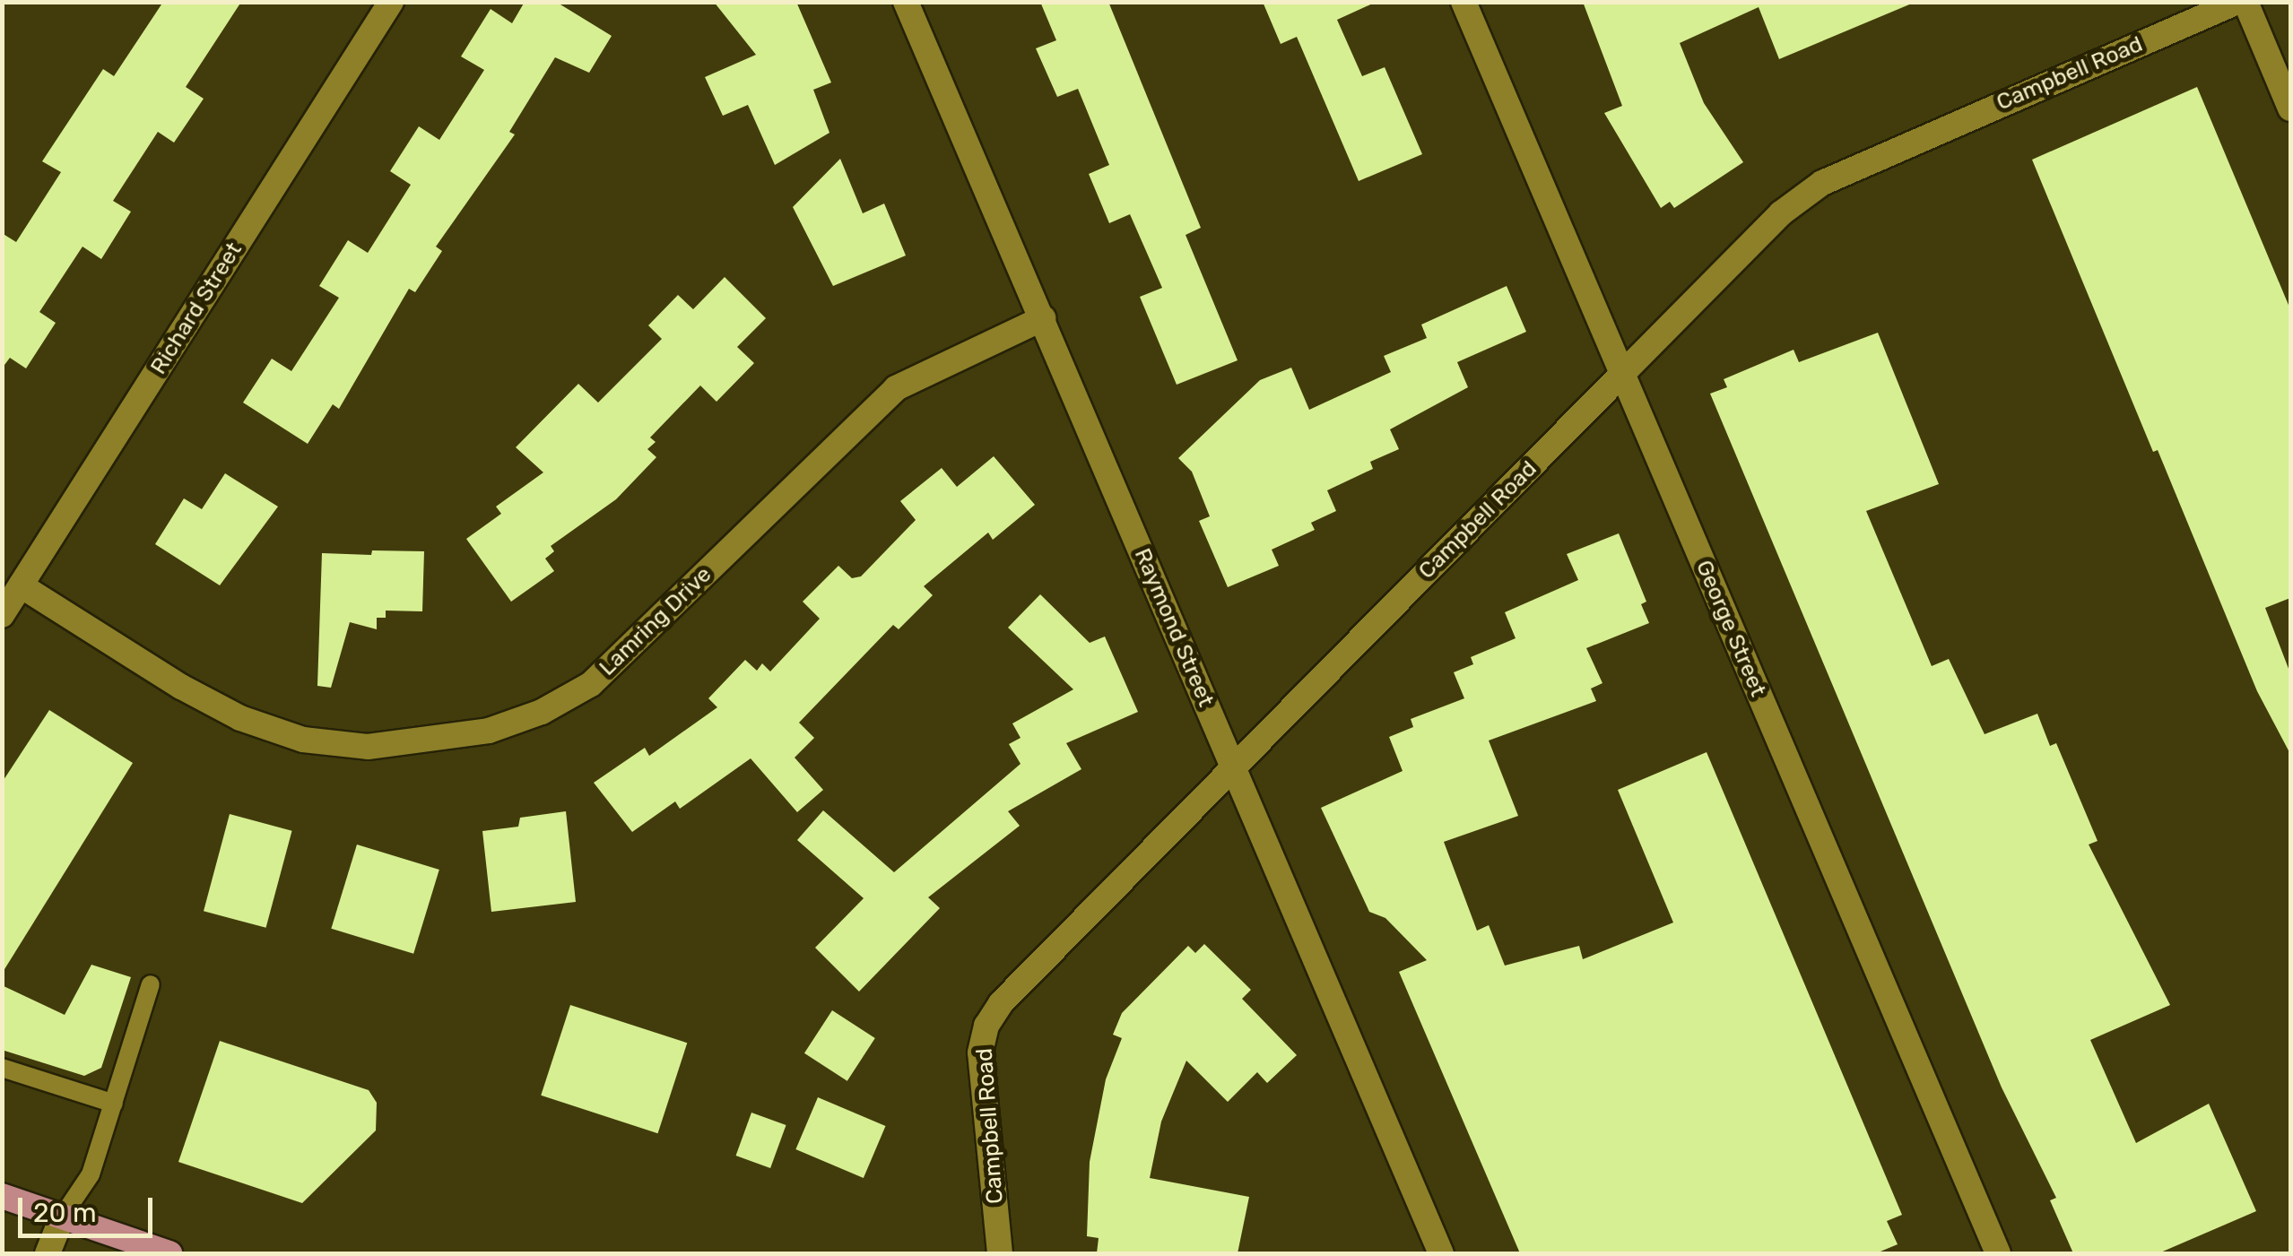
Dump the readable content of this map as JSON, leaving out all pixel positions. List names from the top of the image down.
{
  "streets": {
    "street": [
      "Campbell Road",
      "Richard Street",
      "Lamring Drive",
      "Raymond Street",
      "George Street"
    ]
  },
  "crossings": [
    ["Campbell Road", "Raymond Street"],
    ["Campbell Road", "George Street"],
    ["Richard Street", "Lamring Drive"],
    ["Lamring Drive", "Raymond Street"]
  ],
  "scale_bar": "20 m"
}
